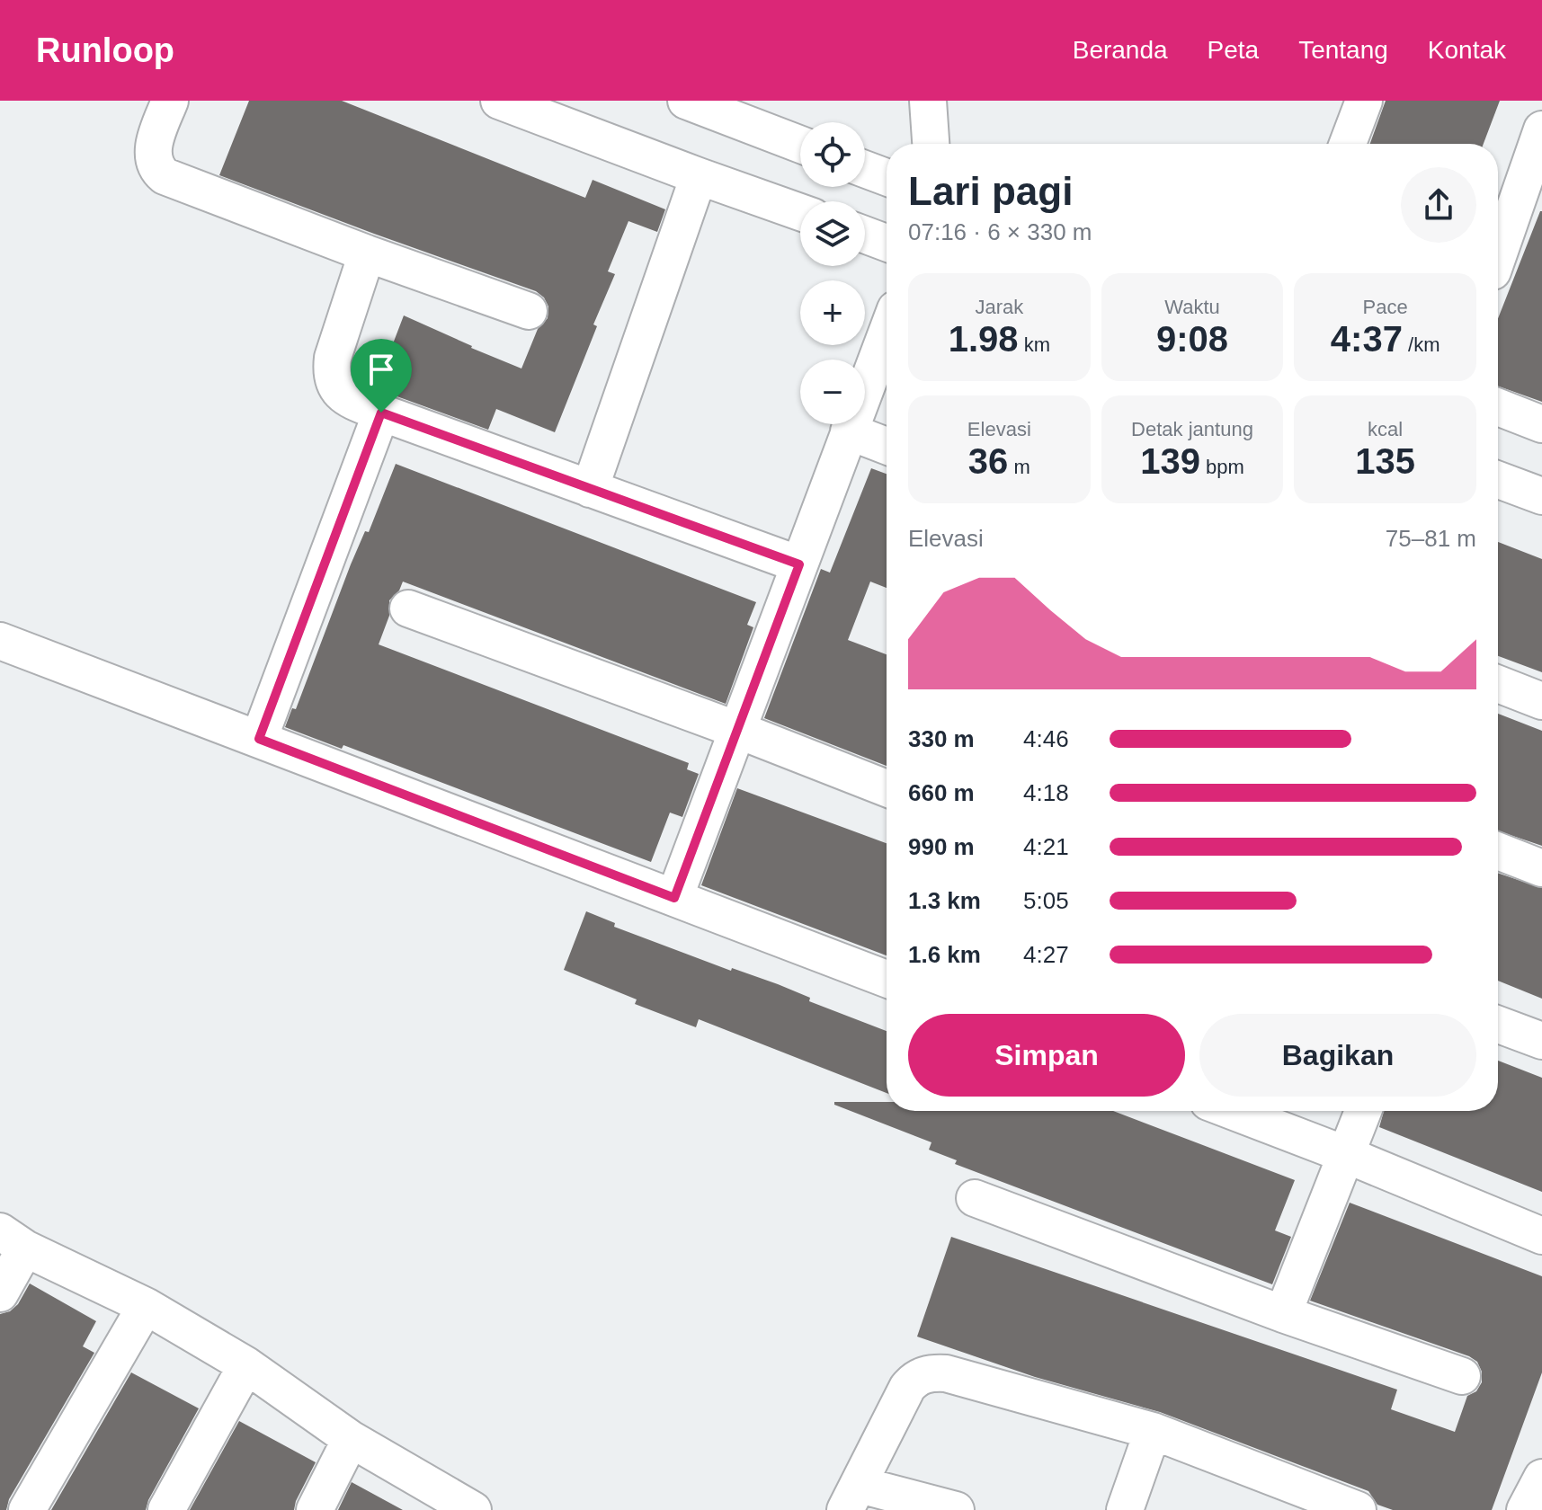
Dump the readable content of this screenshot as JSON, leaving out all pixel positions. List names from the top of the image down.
{
  "page": {
    "header": "Runloop",
    "nav": [
      "Beranda",
      "Peta",
      "Tentang",
      "Kontak"
    ],
    "map_buttons": ["+", "−"],
    "heading": ["Lari pagi", "07:16 · 6 × 330 m"],
    "stats": [
      ["Jarak", "1.98 km"],
      ["Waktu", "9:08"],
      ["Pace", "4:37 /km"],
      ["Elevasi", "36 m"],
      ["Detak jantung", "139 bpm"],
      ["kcal", "135"]
    ],
    "chart": ["Elevasi", "75–81 m"],
    "list": [
      {
        "name": "330 m",
        "note": "4:46"
      },
      {
        "name": "660 m",
        "note": "4:18"
      },
      {
        "name": "990 m",
        "note": "4:21"
      },
      {
        "name": "1.3 km",
        "note": "5:05"
      },
      {
        "name": "1.6 km",
        "note": "4:27"
      }
    ],
    "buttons": ["Simpan", "Bagikan"]
  }
}
